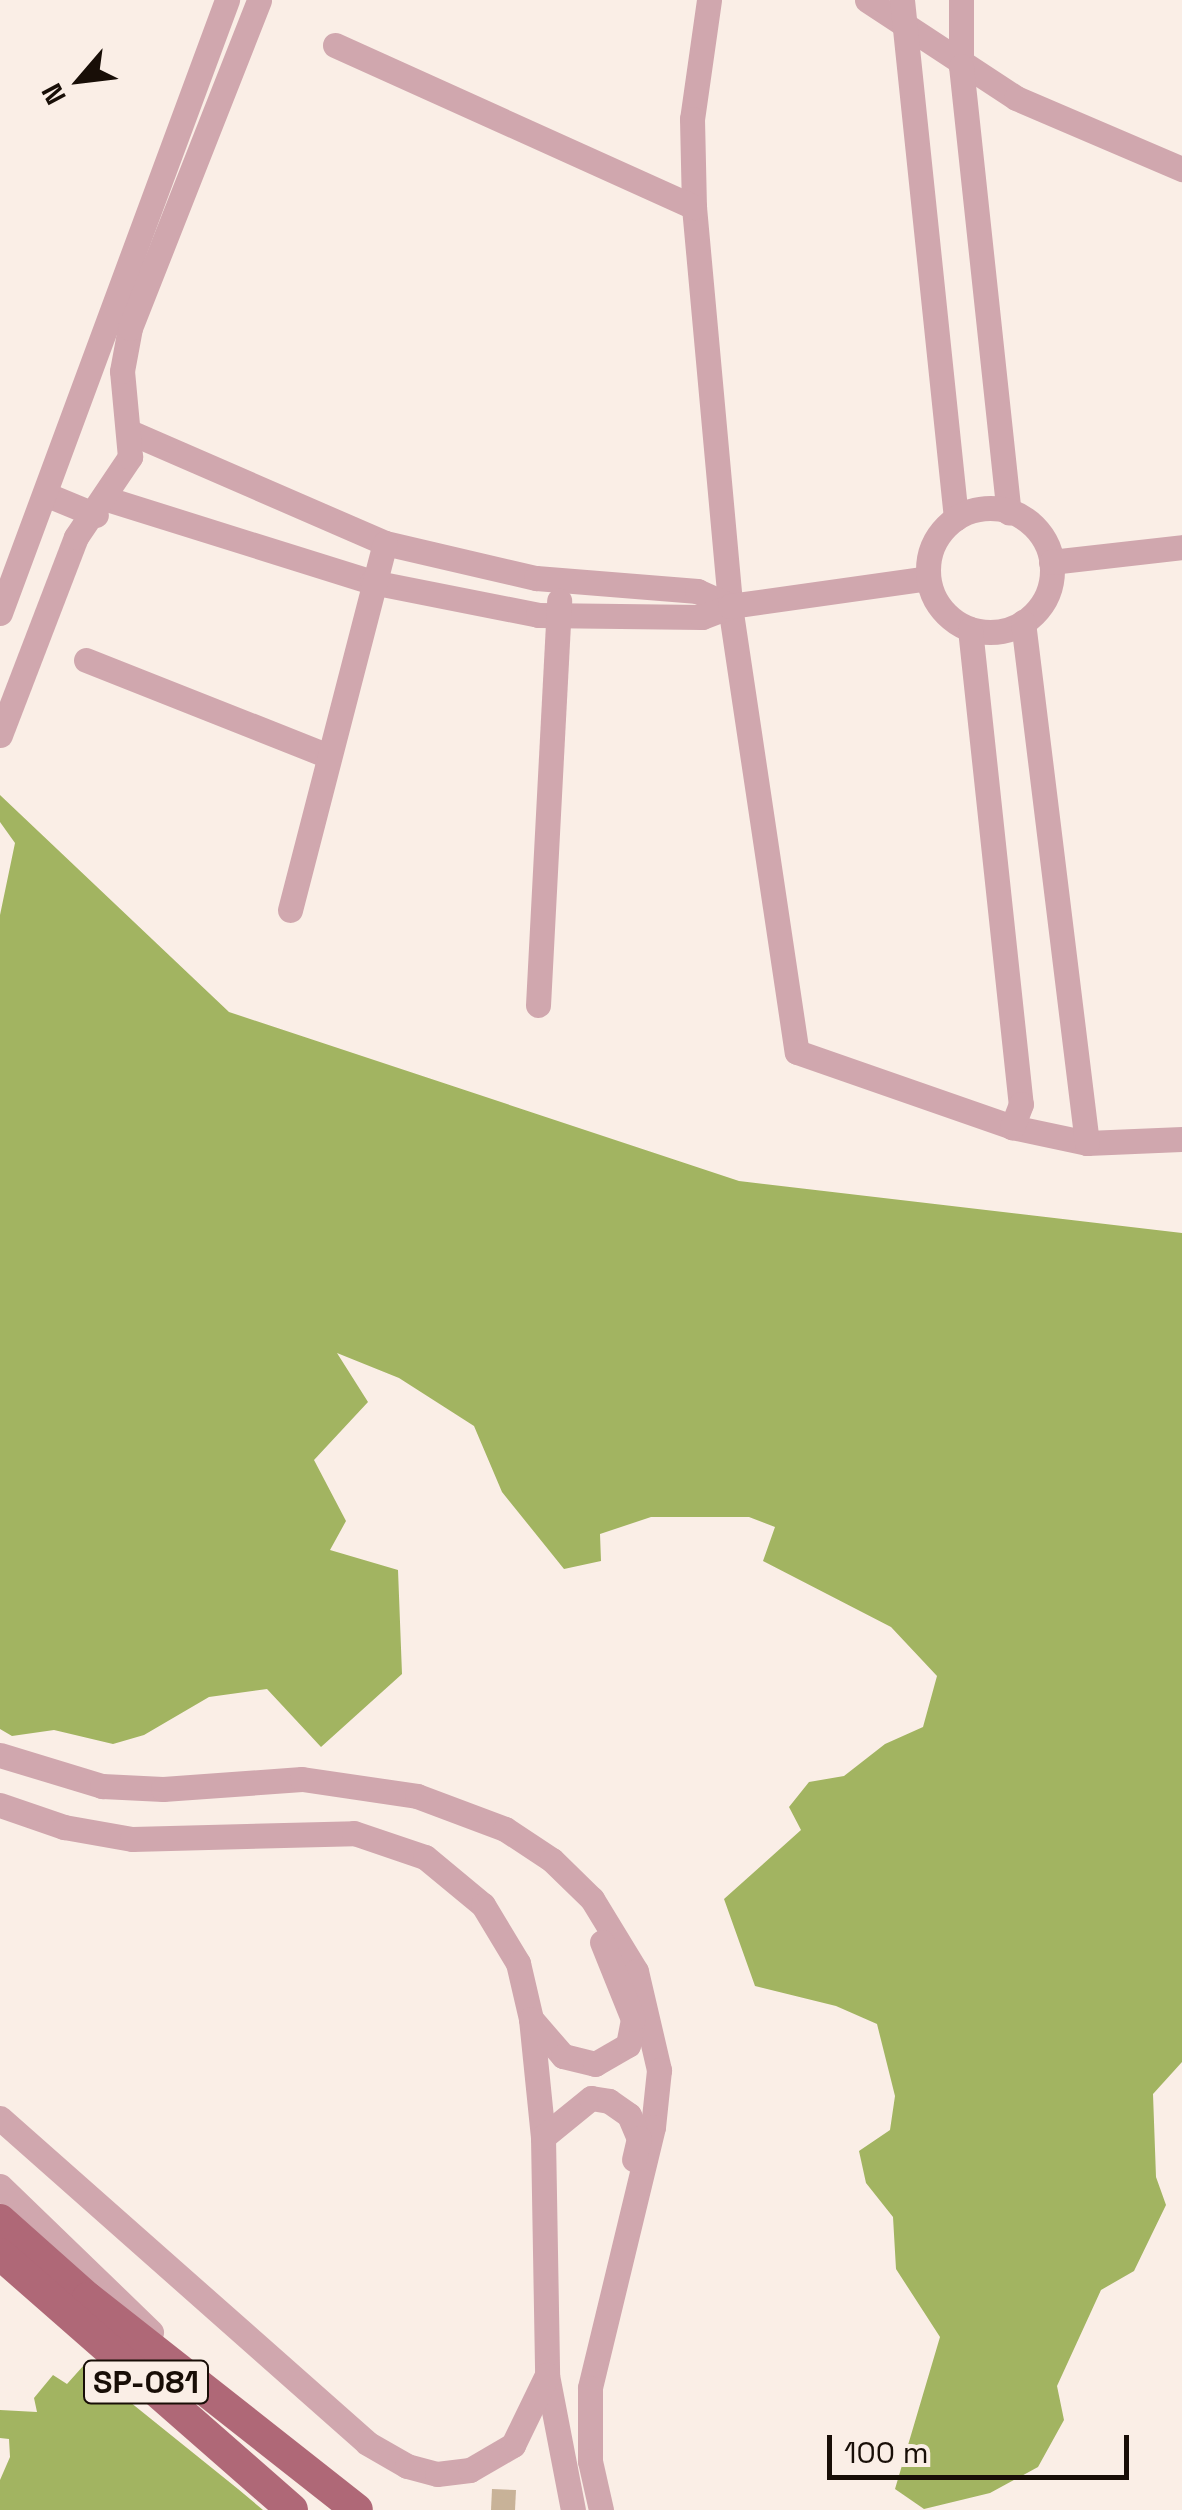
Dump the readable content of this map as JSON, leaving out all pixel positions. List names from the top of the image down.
{
  "streets": {
    "main road": ["SP-081"]
  },
  "scale_bar": "100 m",
  "north": "bottom left"
}
